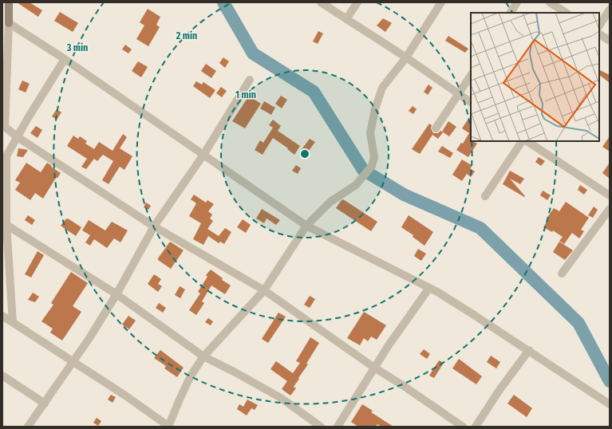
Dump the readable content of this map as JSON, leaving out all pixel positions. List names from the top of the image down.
{
  "rings": ["2 min", "3 min", "1 min"]
}
